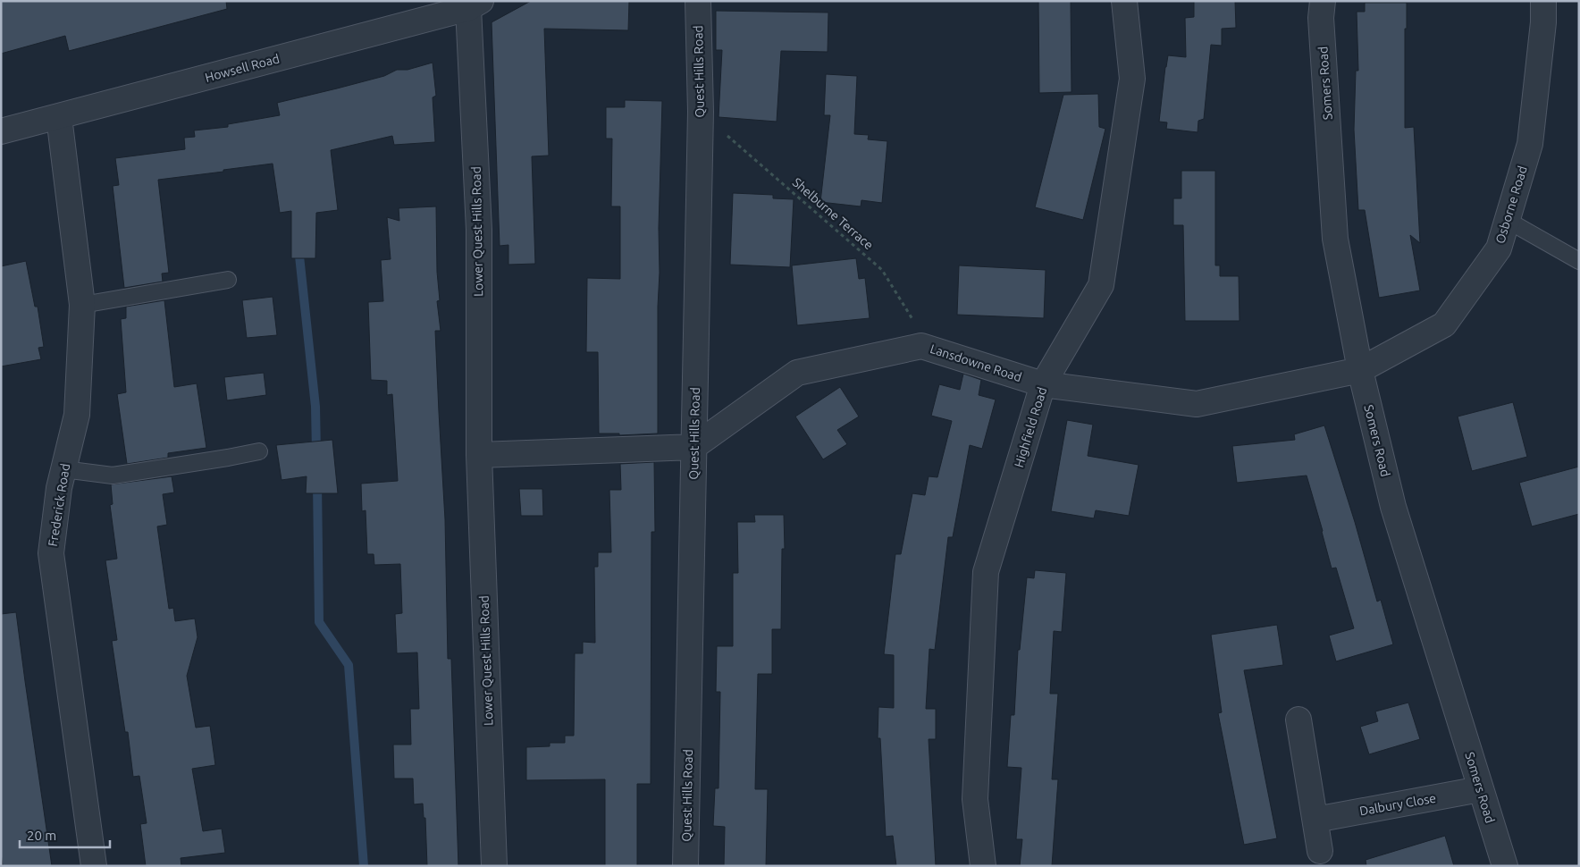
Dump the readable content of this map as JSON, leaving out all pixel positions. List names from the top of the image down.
{
  "streets": {
    "street": [
      "Howsell Road",
      "Quest Hills Road",
      "Somers Road",
      "Osborne Road",
      "Lower Quest Hills Road",
      "Lansdowne Road",
      "Highfield Road",
      "Frederick Road",
      "Dalbury Close"
    ],
    "path": ["Shelburne Terrace"]
  },
  "crossings": [
    ["Howsell Road", "Lower Quest Hills Road"],
    ["Howsell Road", "Frederick Road"],
    ["Quest Hills Road", "Shelburne Terrace"],
    ["Quest Hills Road", "Lansdowne Road"],
    ["Somers Road", "Osborne Road"],
    ["Somers Road", "Lansdowne Road"],
    ["Somers Road", "Dalbury Close"],
    ["Osborne Road", "Lansdowne Road"],
    ["Shelburne Terrace", "Lansdowne Road"],
    ["Lansdowne Road", "Highfield Road"]
  ],
  "scale_bar": "20 m"
}
